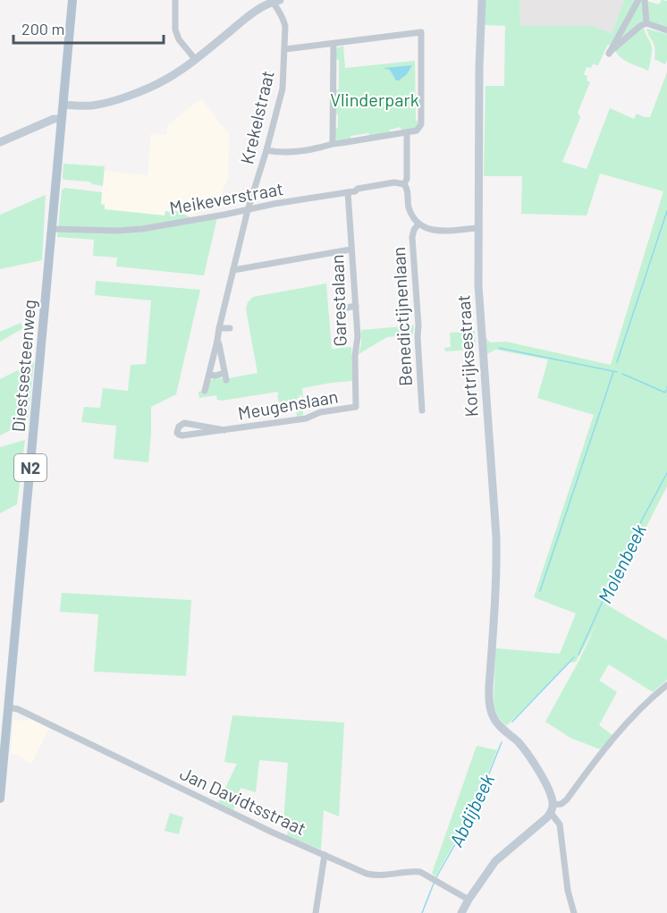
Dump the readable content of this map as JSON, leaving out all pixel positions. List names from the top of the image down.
{
  "streets": {
    "main road": ["Diestsesteenweg", "N2"],
    "street": [
      "Krekelstraat",
      "Meikeverstraat",
      "Garestalaan",
      "Benedictijnenlaan",
      "Kortrijksestraat",
      "Meugenslaan",
      "Jan Davidtsstraat"
    ]
  },
  "crossings": [
    ["Krekelstraat", "Meikeverstraat"],
    ["Meikeverstraat", "Garestalaan"],
    ["Meikeverstraat", "Diestsesteenweg"],
    ["Garestalaan", "Meugenslaan"],
    ["Diestsesteenweg", "Jan Davidtsstraat"]
  ],
  "water": ["Molenbeek", "Abdijbeek"],
  "parks": ["Vlinderpark"],
  "scale_bar": "200 m"
}
